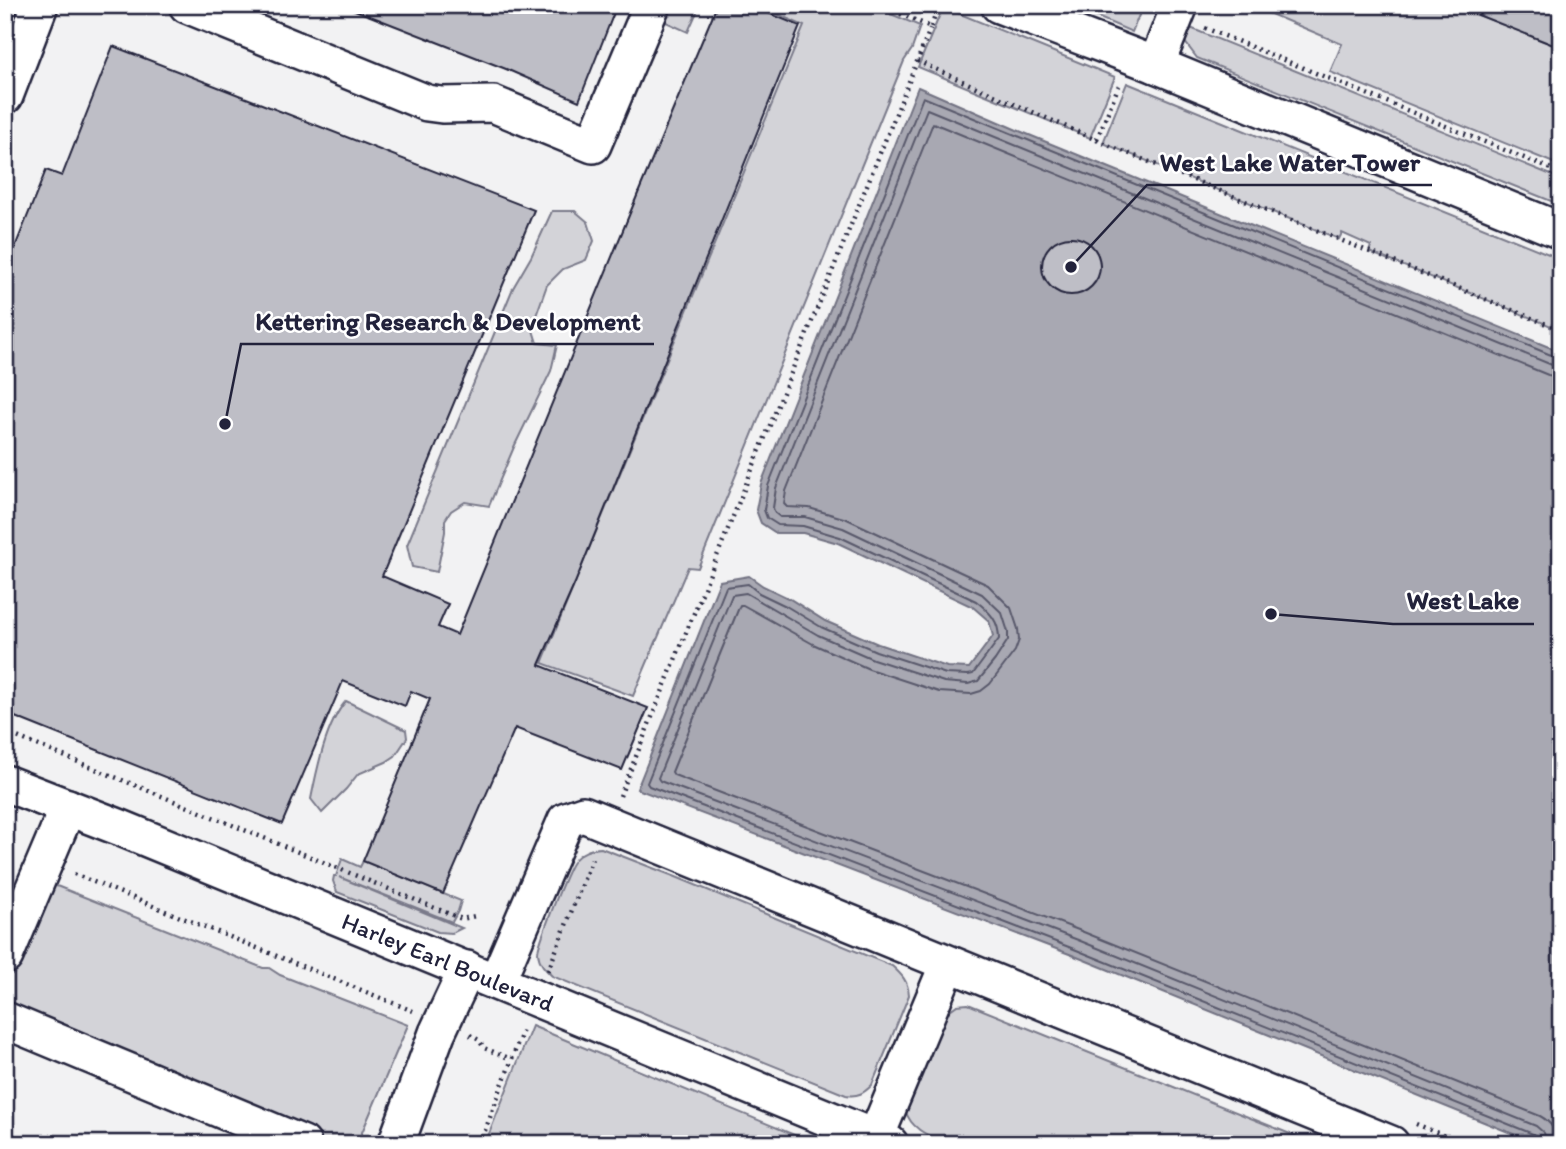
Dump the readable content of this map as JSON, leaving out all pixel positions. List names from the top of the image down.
{
  "streets": {
    "lane": ["Harley Earl Boulevard"]
  },
  "places": ["West Lake Water Tower", "Kettering Research & Development", "West Lake"]
}
